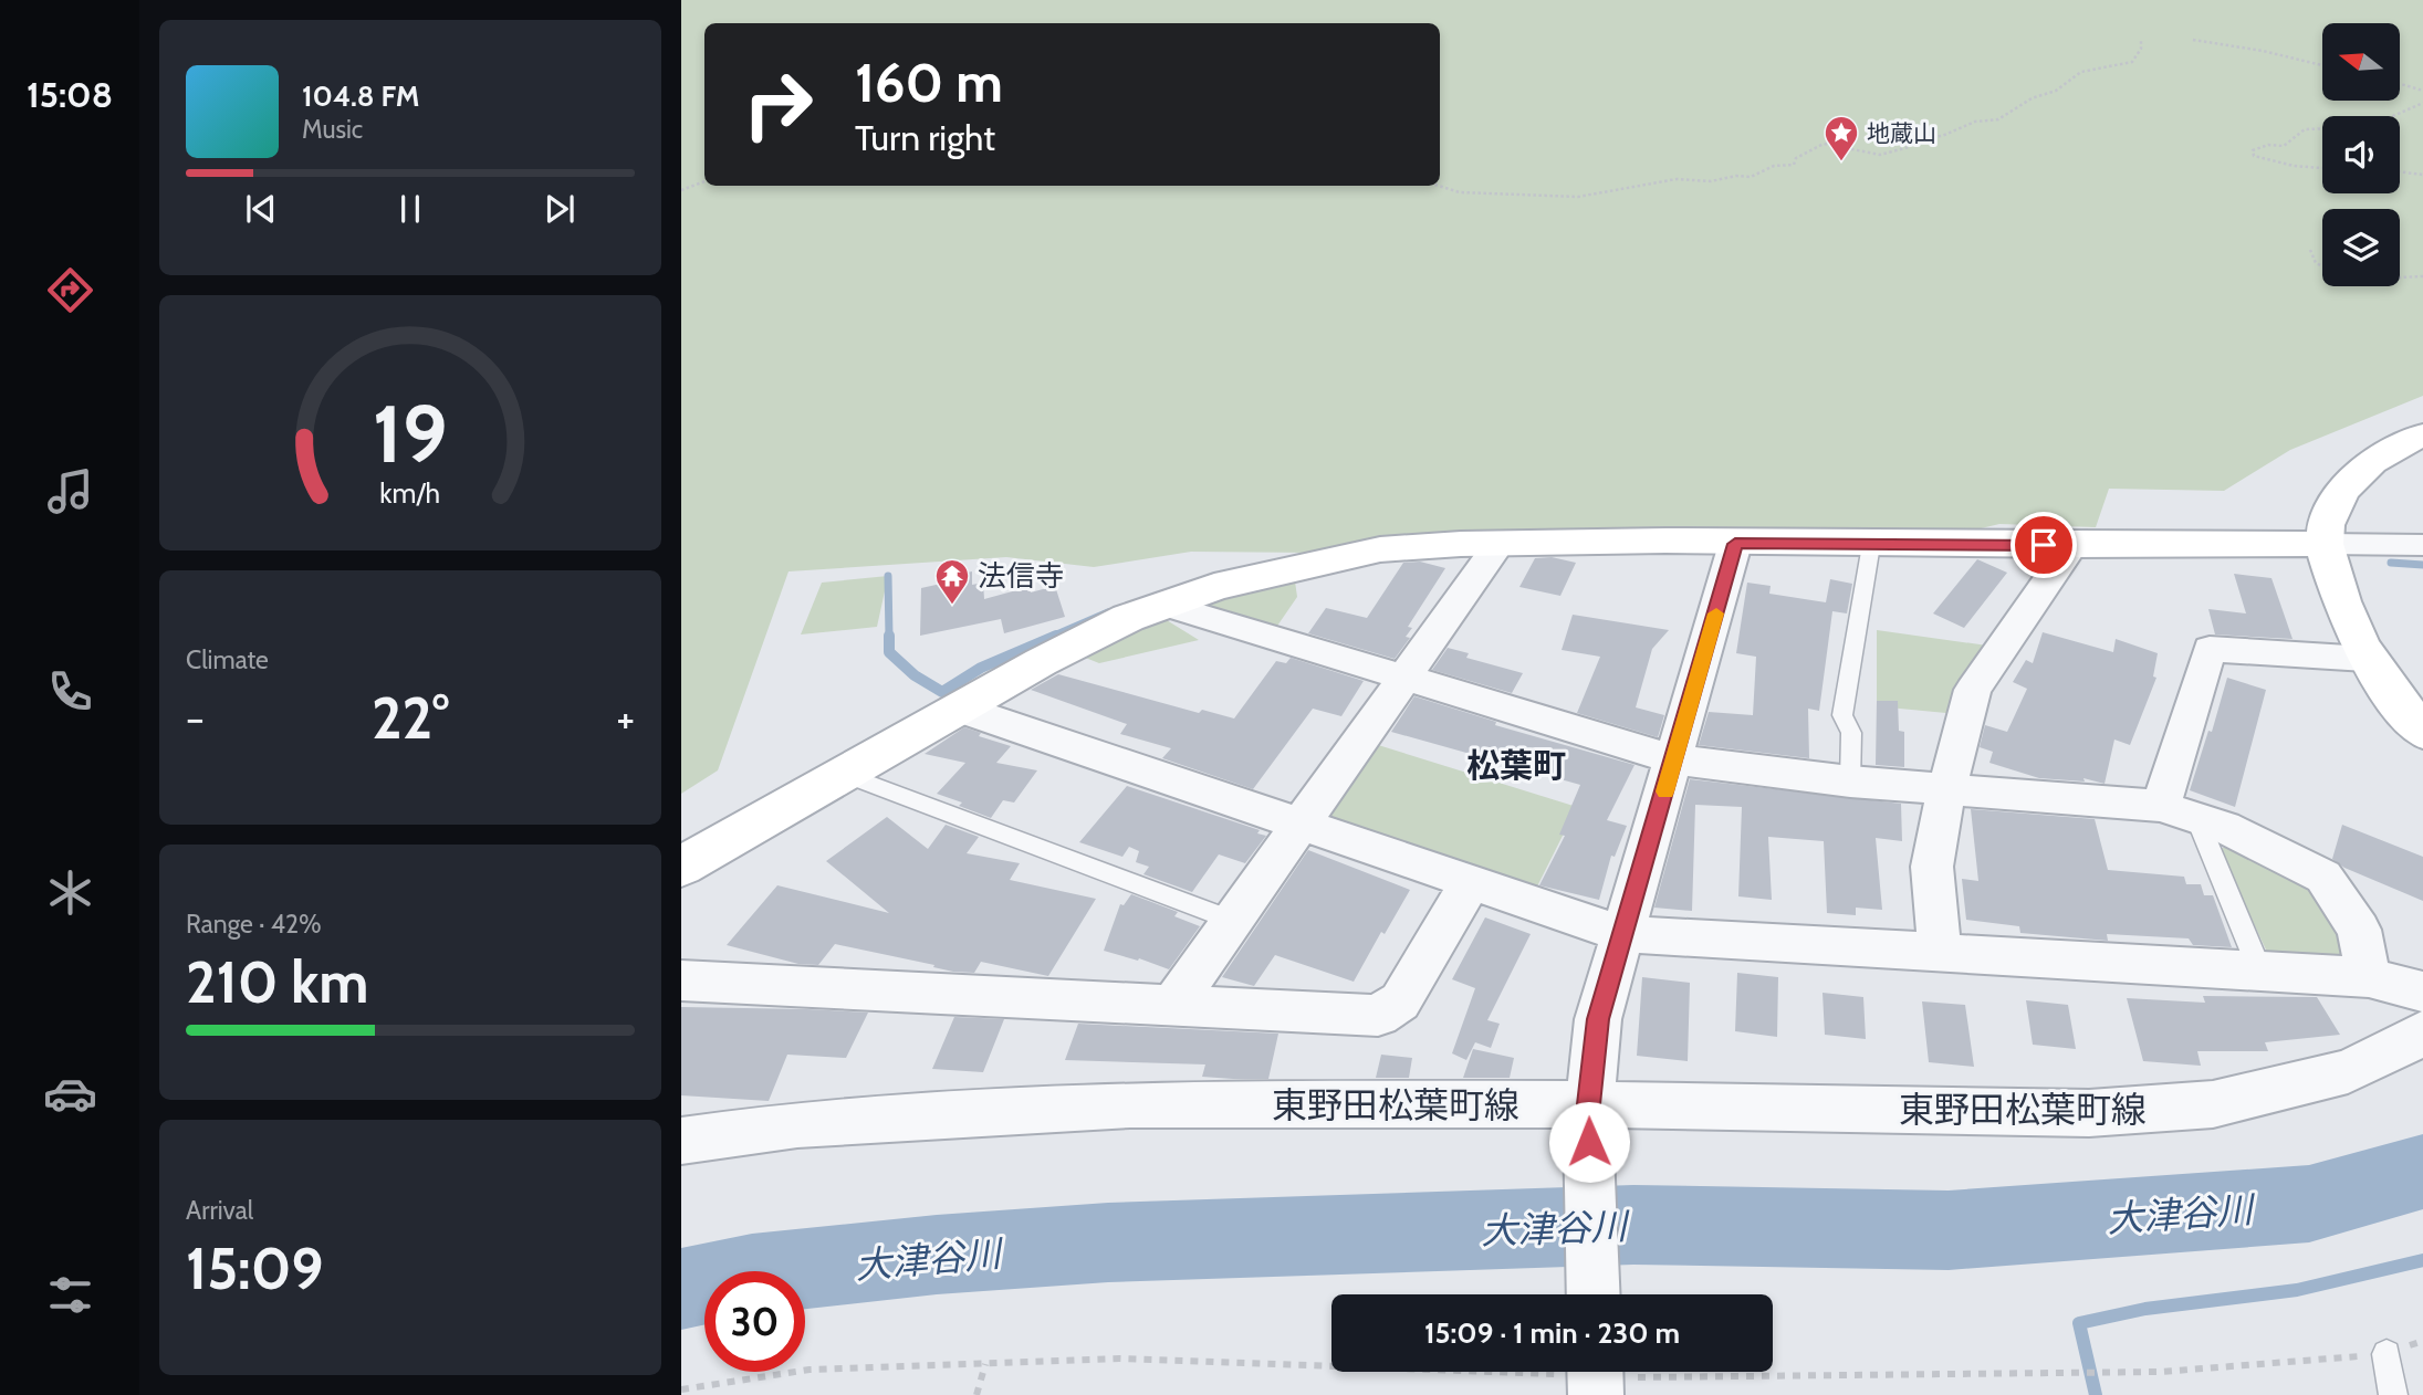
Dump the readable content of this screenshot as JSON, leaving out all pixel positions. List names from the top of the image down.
{
  "streets": {
    "street": ["東野田松葉町線"]
  },
  "districts": ["松葉町"],
  "water": ["大津谷川"],
  "places": {
    "place": ["地蔵山"],
    "temple": ["法信寺"]
  },
  "north": "left",
  "page": {
    "tabs": "15:08",
    "turn": ["160 m", "Turn right"],
    "song": ["104.8 FM", "Music"],
    "tile": [
      "Climate",
      ["Range · 42%", "210 km"],
      ["Arrival", "15:09"]
    ],
    "heat": ["−", "22°", "+"],
    "limit": "30",
    "trip": "15:09 · 1 min · 230 m",
    "gauge": ["19", "km/h"]
  }
}
